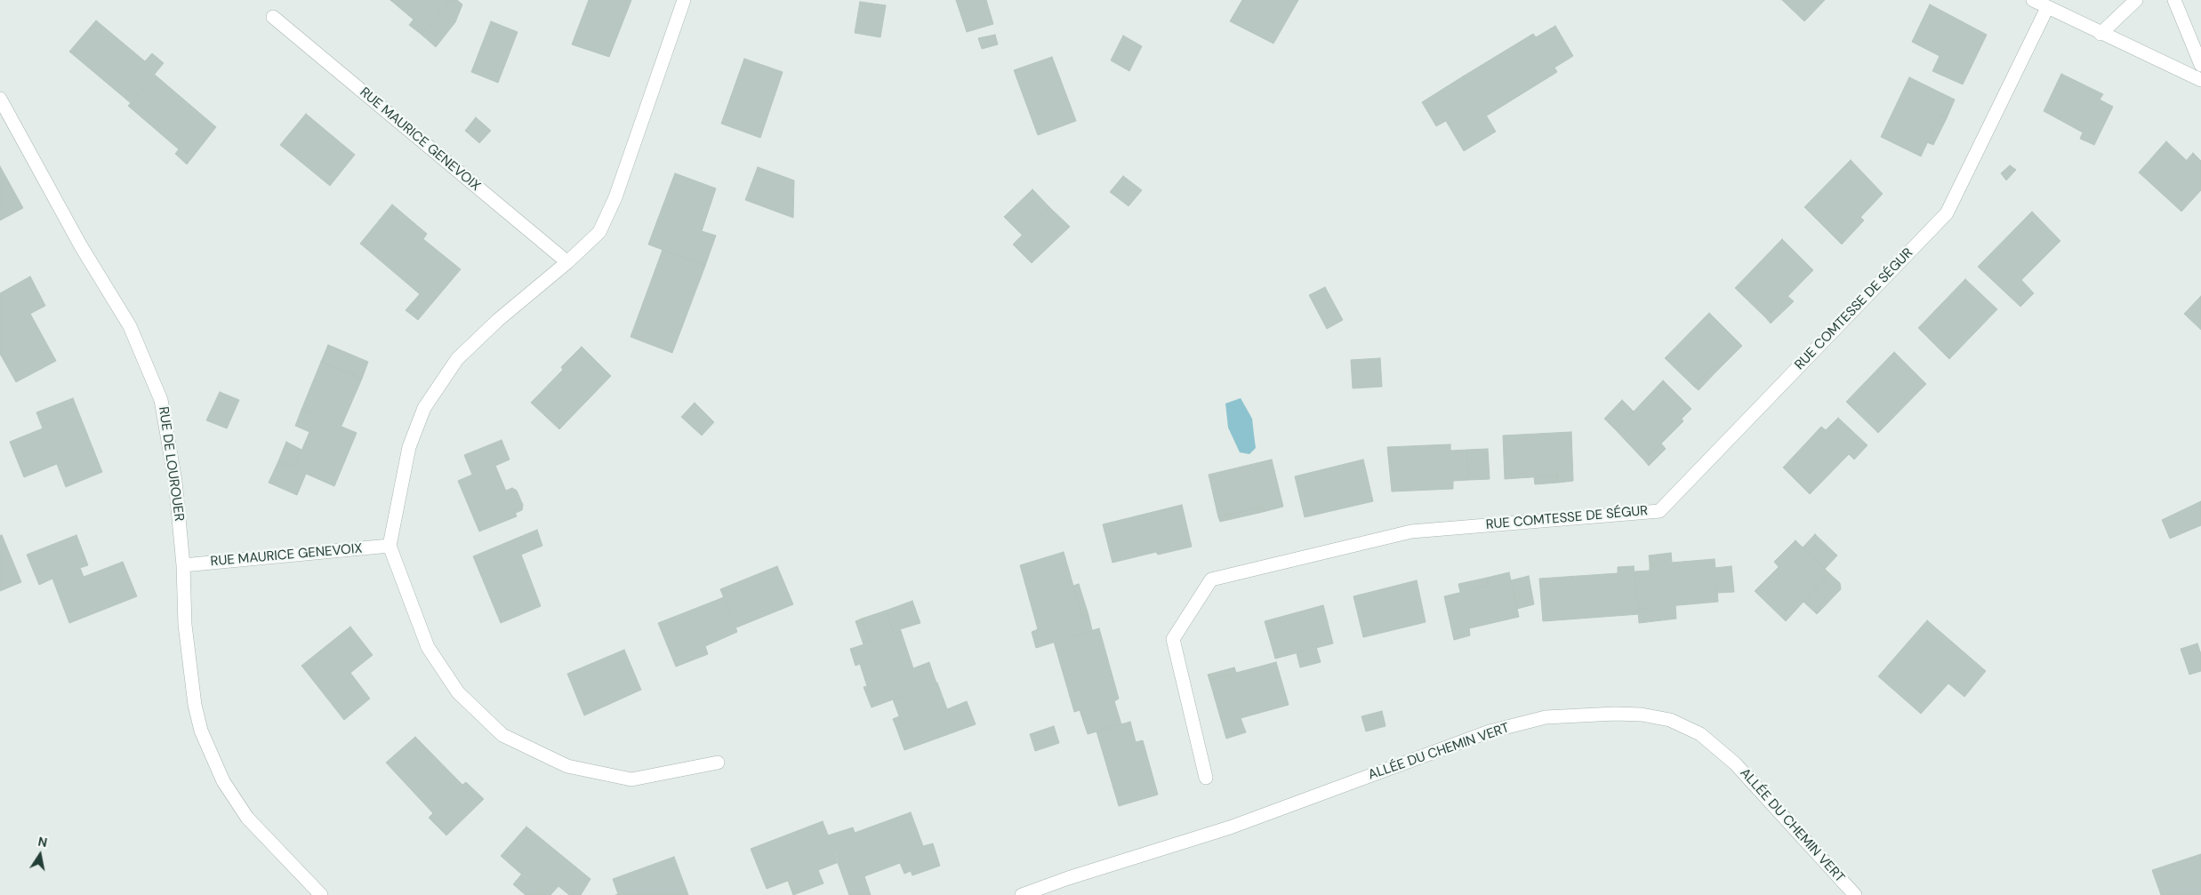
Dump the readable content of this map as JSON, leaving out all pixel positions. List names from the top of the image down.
{
  "streets": {
    "street": [
      "RUE MAURICE GENEVOIX",
      "RUE COMTESSE DE SÉGUR",
      "RUE DE LOUROUER",
      "ALLÉE DU CHEMIN VERT"
    ]
  },
  "crossings": [
    ["RUE MAURICE GENEVOIX", "RUE DE LOUROUER"]
  ],
  "north": "top"
}
